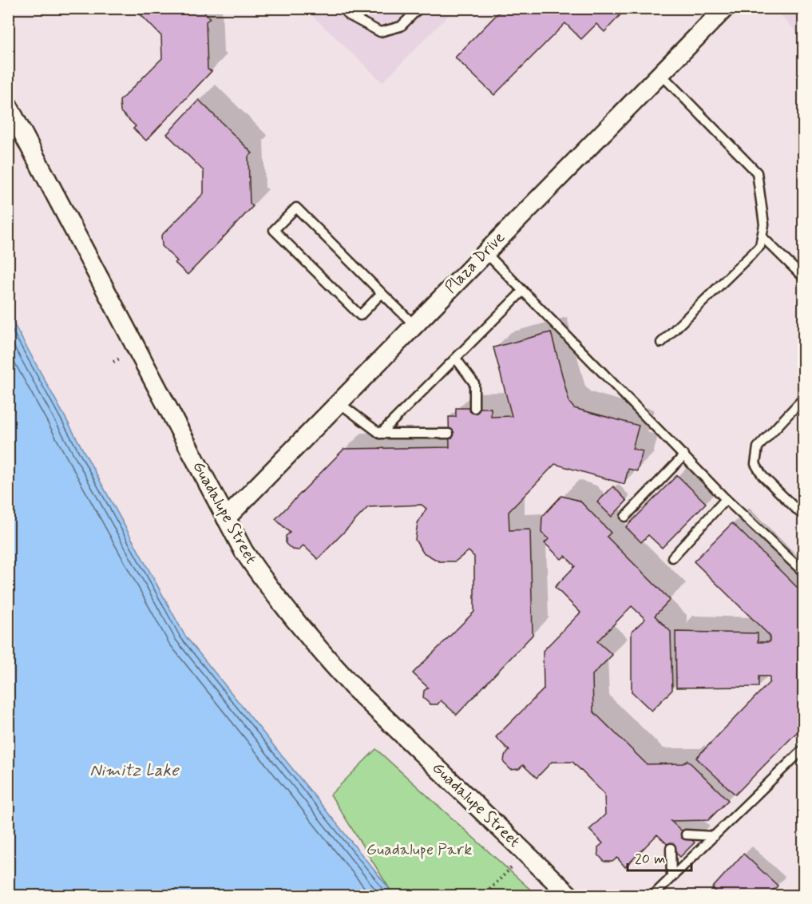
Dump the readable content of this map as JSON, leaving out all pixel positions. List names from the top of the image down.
{
  "streets": {
    "street": ["Plaza Drive", "Guadalupe Street"]
  },
  "crossings": [
    ["Plaza Drive", "Guadalupe Street"]
  ],
  "water": ["Nimitz Lake"],
  "parks": ["Guadalupe Park"],
  "scale_bar": "20 m"
}
